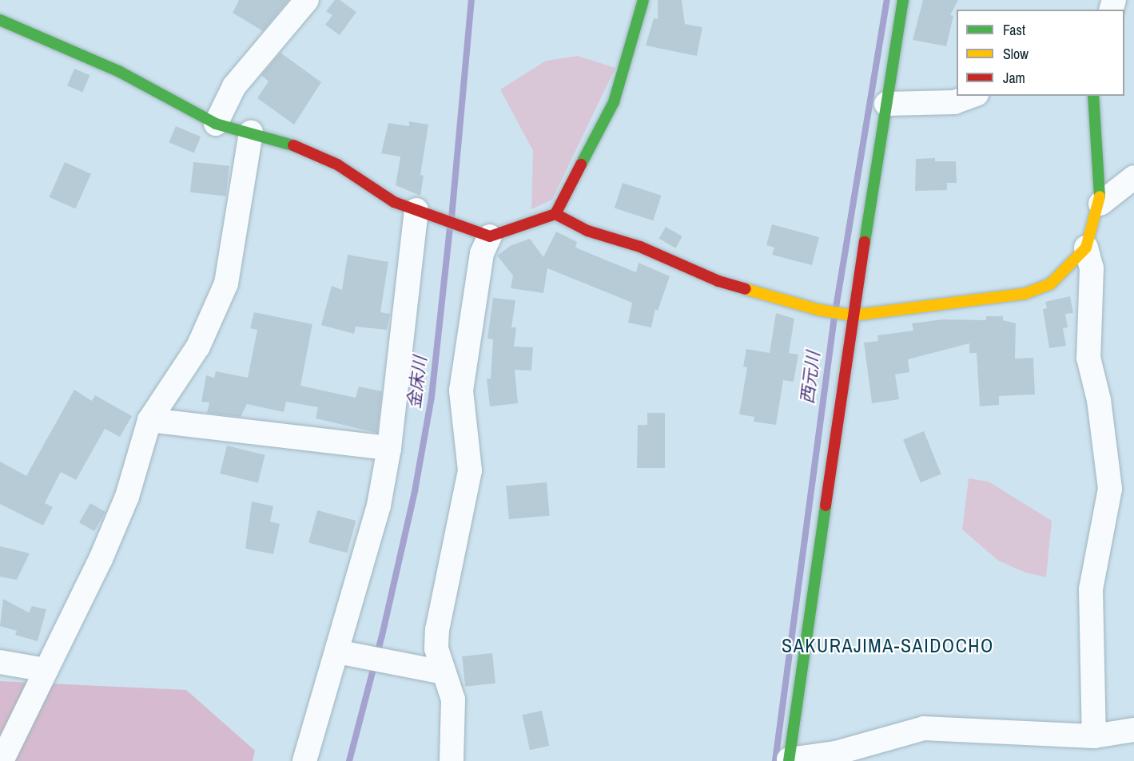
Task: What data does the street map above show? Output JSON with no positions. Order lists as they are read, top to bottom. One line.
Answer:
{"districts":["SAKURAJIMA-SAIDOCHO"],"water":["西元川","金床川"],"legend":["Fast","Slow","Jam"]}
